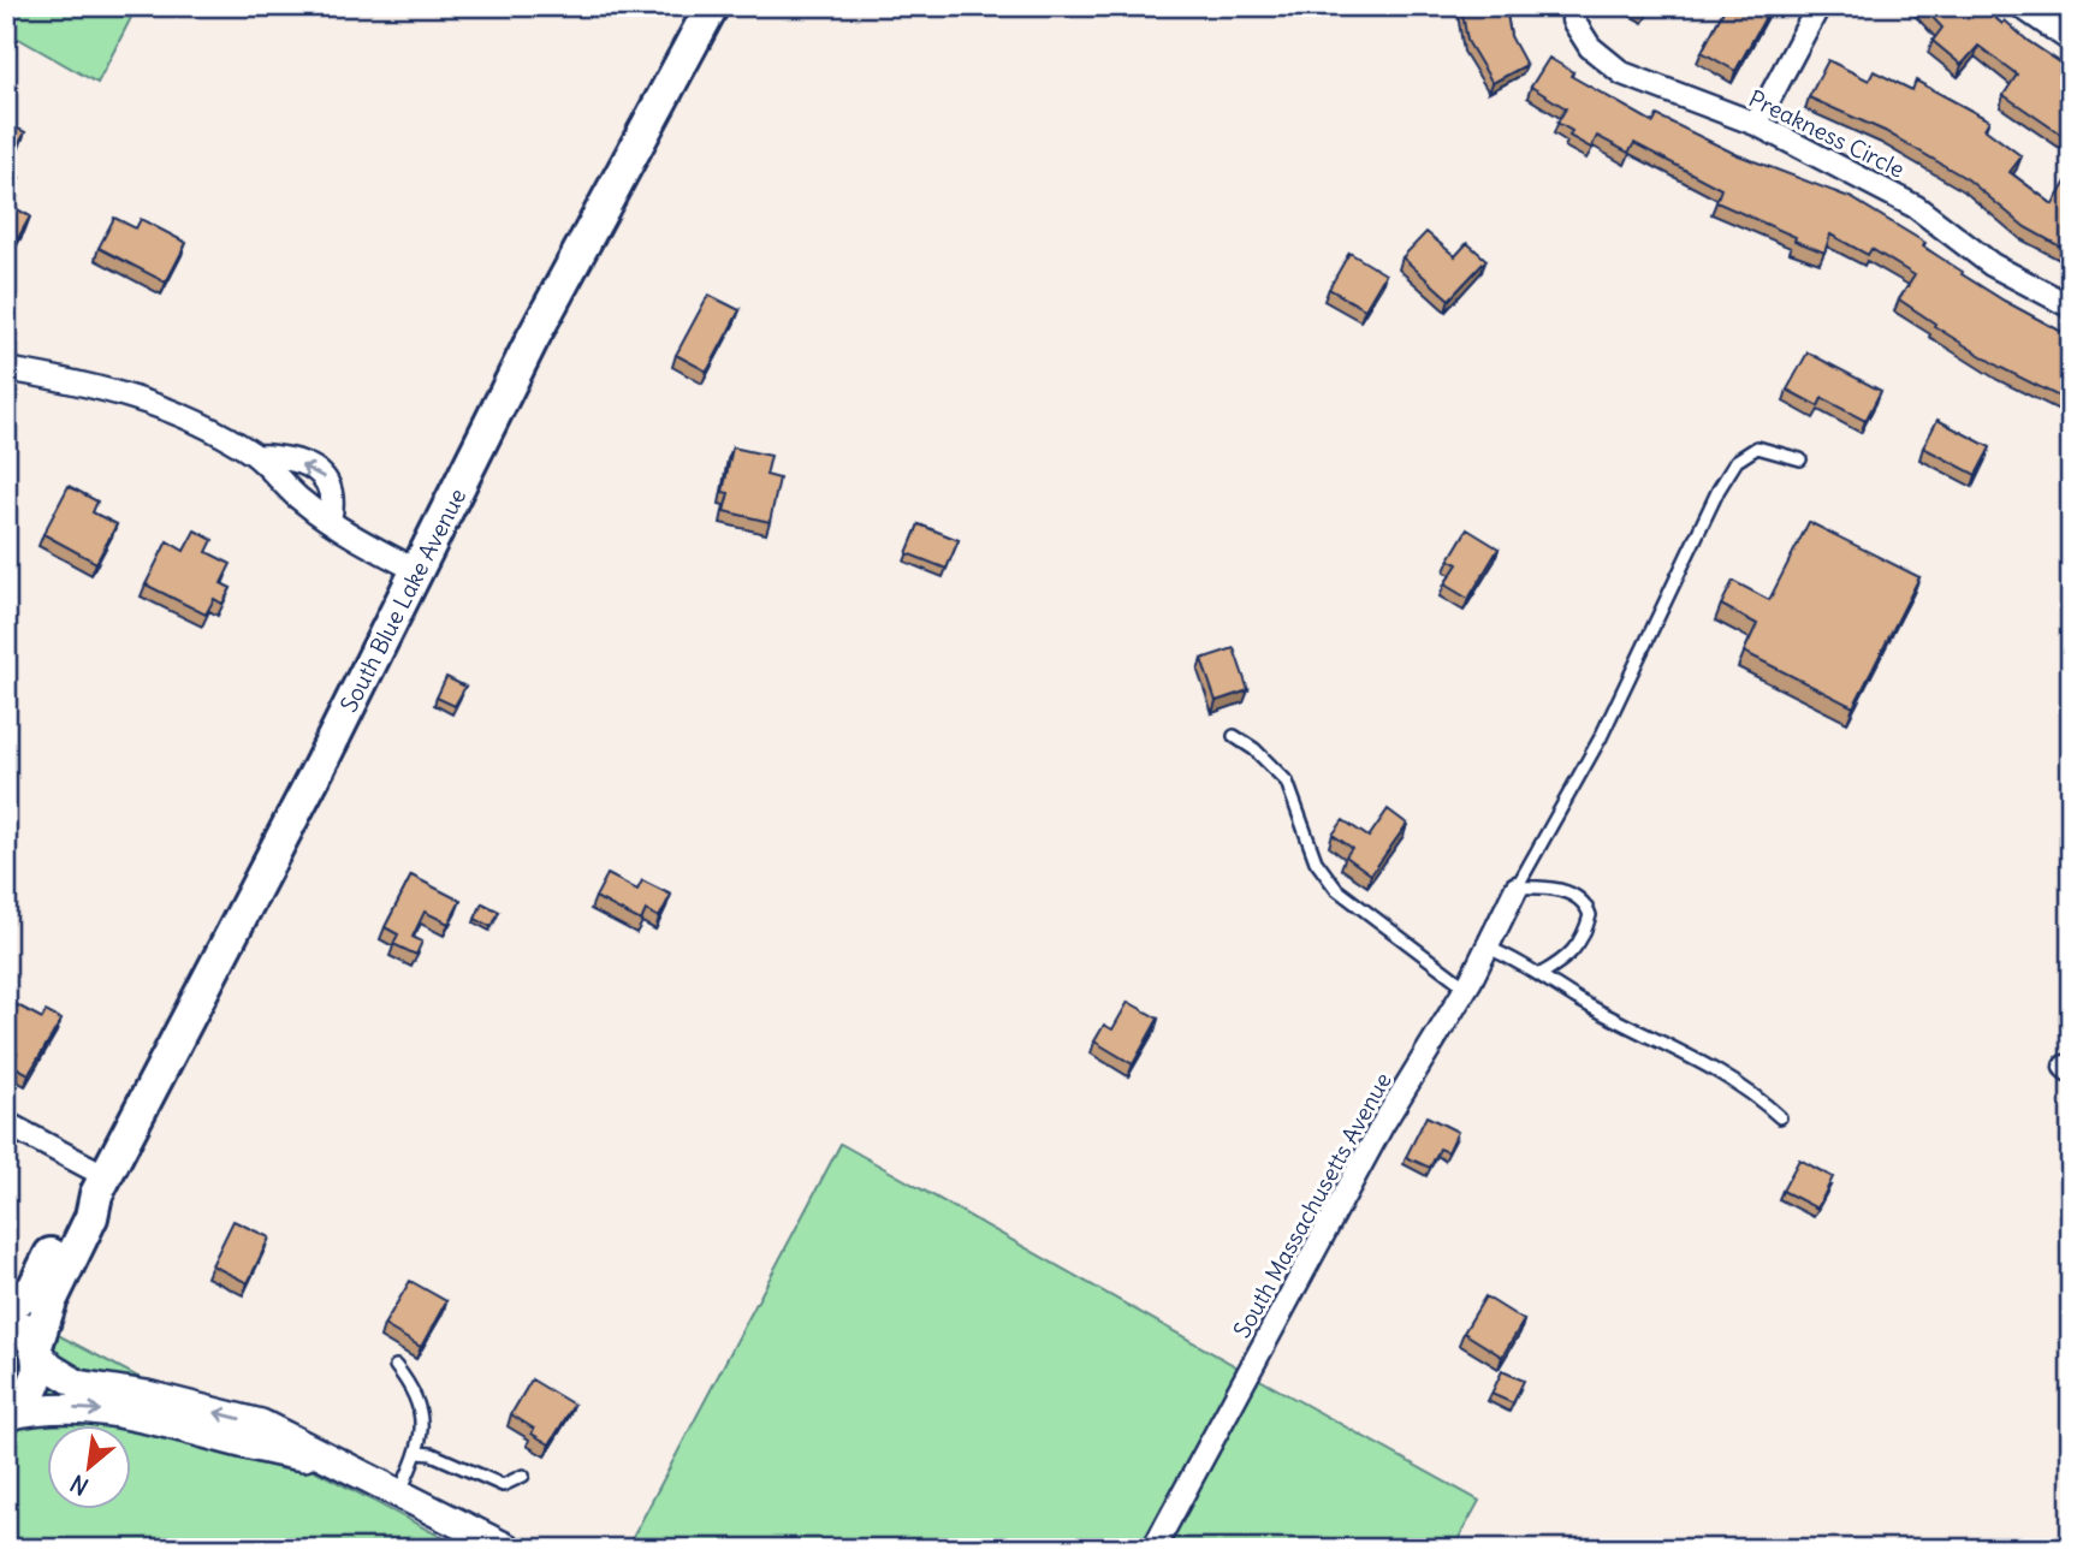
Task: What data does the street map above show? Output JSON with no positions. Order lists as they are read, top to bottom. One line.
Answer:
{"streets":{"main road":["South Blue Lake Avenue"],"street":["Preakness Circle","South Massachusetts Avenue"]},"north":"bottom left"}
